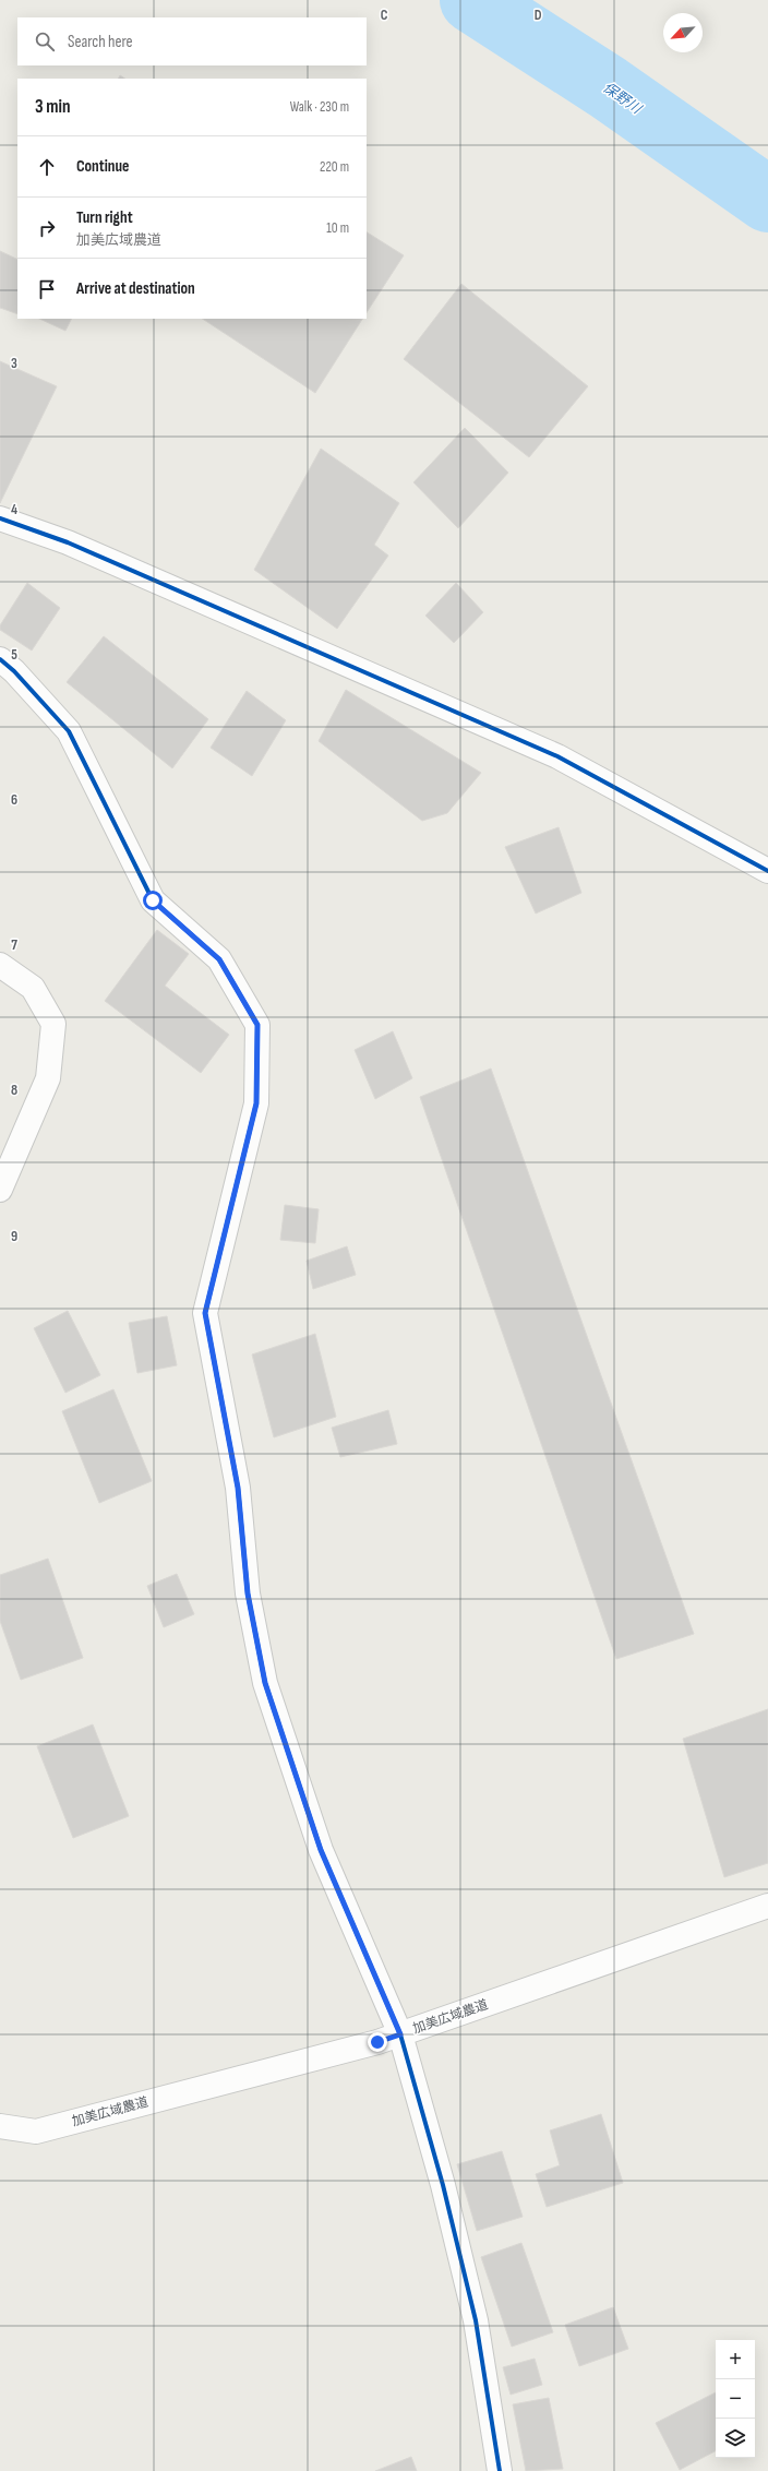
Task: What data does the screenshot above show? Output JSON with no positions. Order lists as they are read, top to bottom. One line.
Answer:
{"streets":{"street":["加美広域農道"]},"water":["保野川"],"north":"bottom left","page":{"search":"Search here","heading":["3 min","Walk · 230 m"],"list":[["Continue","220 m"],["Turn right","加美広域農道","10 m"],"Arrive at destination"],"map_buttons":["+","−"]},"grid":{"columns":["C","D"],"rows":["3","4","5","6","7","8","9"]}}
